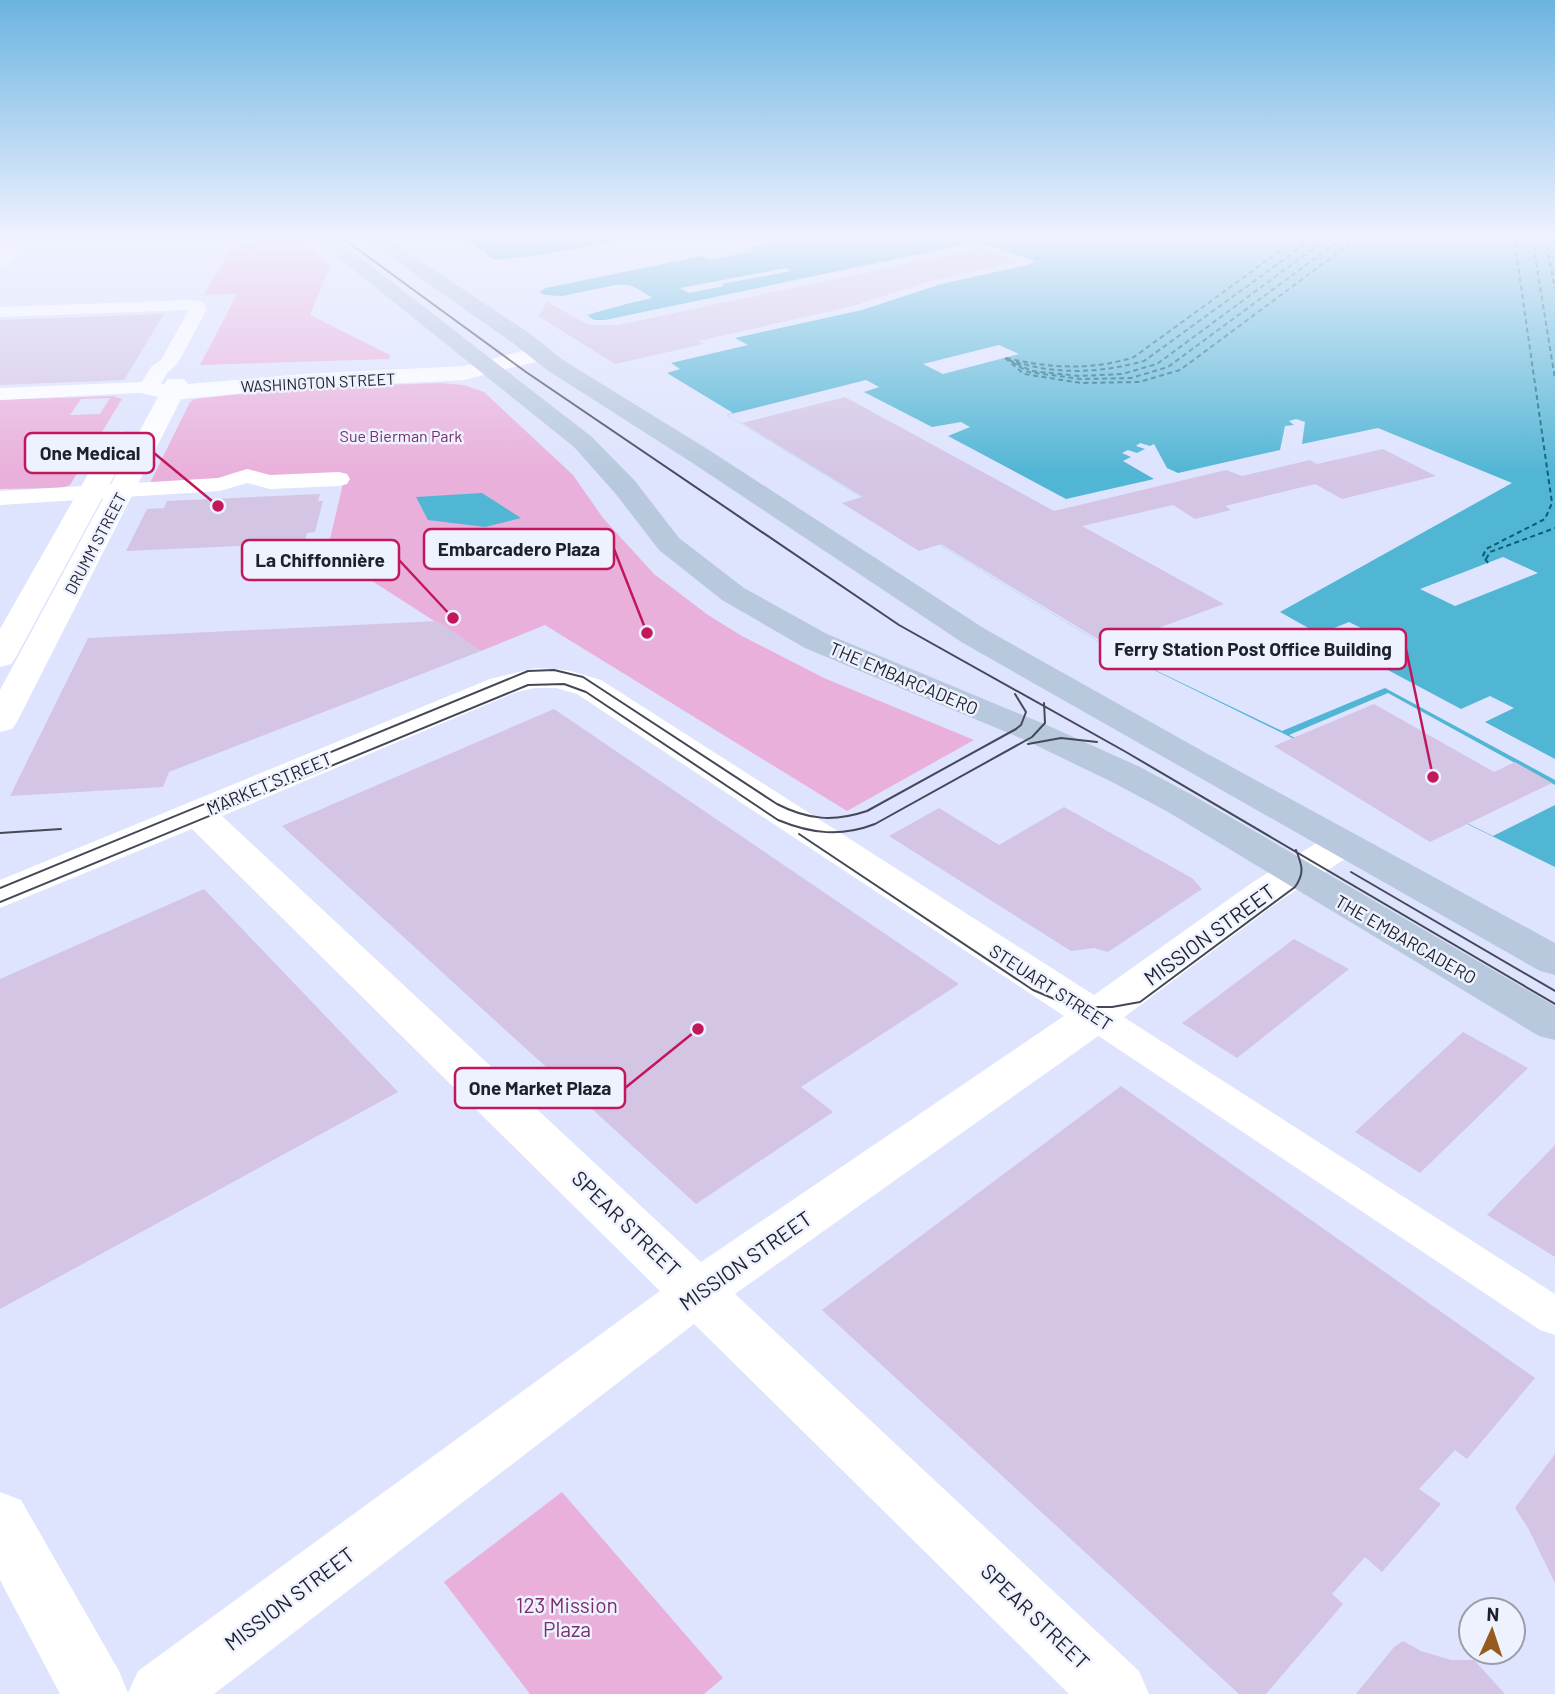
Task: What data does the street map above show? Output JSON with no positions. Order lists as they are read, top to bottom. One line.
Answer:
{"streets":{"main road":["THE EMBARCADERO"],"street":["WASHINGTON STREET","DRUMM STREET","MARKET STREET","MISSION STREET","STEUART STREET","SPEAR STREET"]},"crossings":[["WASHINGTON STREET","DRUMM STREET"],["WASHINGTON STREET","THE EMBARCADERO"],["THE EMBARCADERO","MISSION STREET"],["MARKET STREET","STEUART STREET"],["MARKET STREET","SPEAR STREET"],["MISSION STREET","STEUART STREET"],["MISSION STREET","SPEAR STREET"]],"parks":["Sue Bierman Park","123 Mission Plaza"],"places":["One Medical","La Chiffonnière","Embarcadero Plaza","Ferry Station Post Office Building","One Market Plaza"],"north":"top"}
